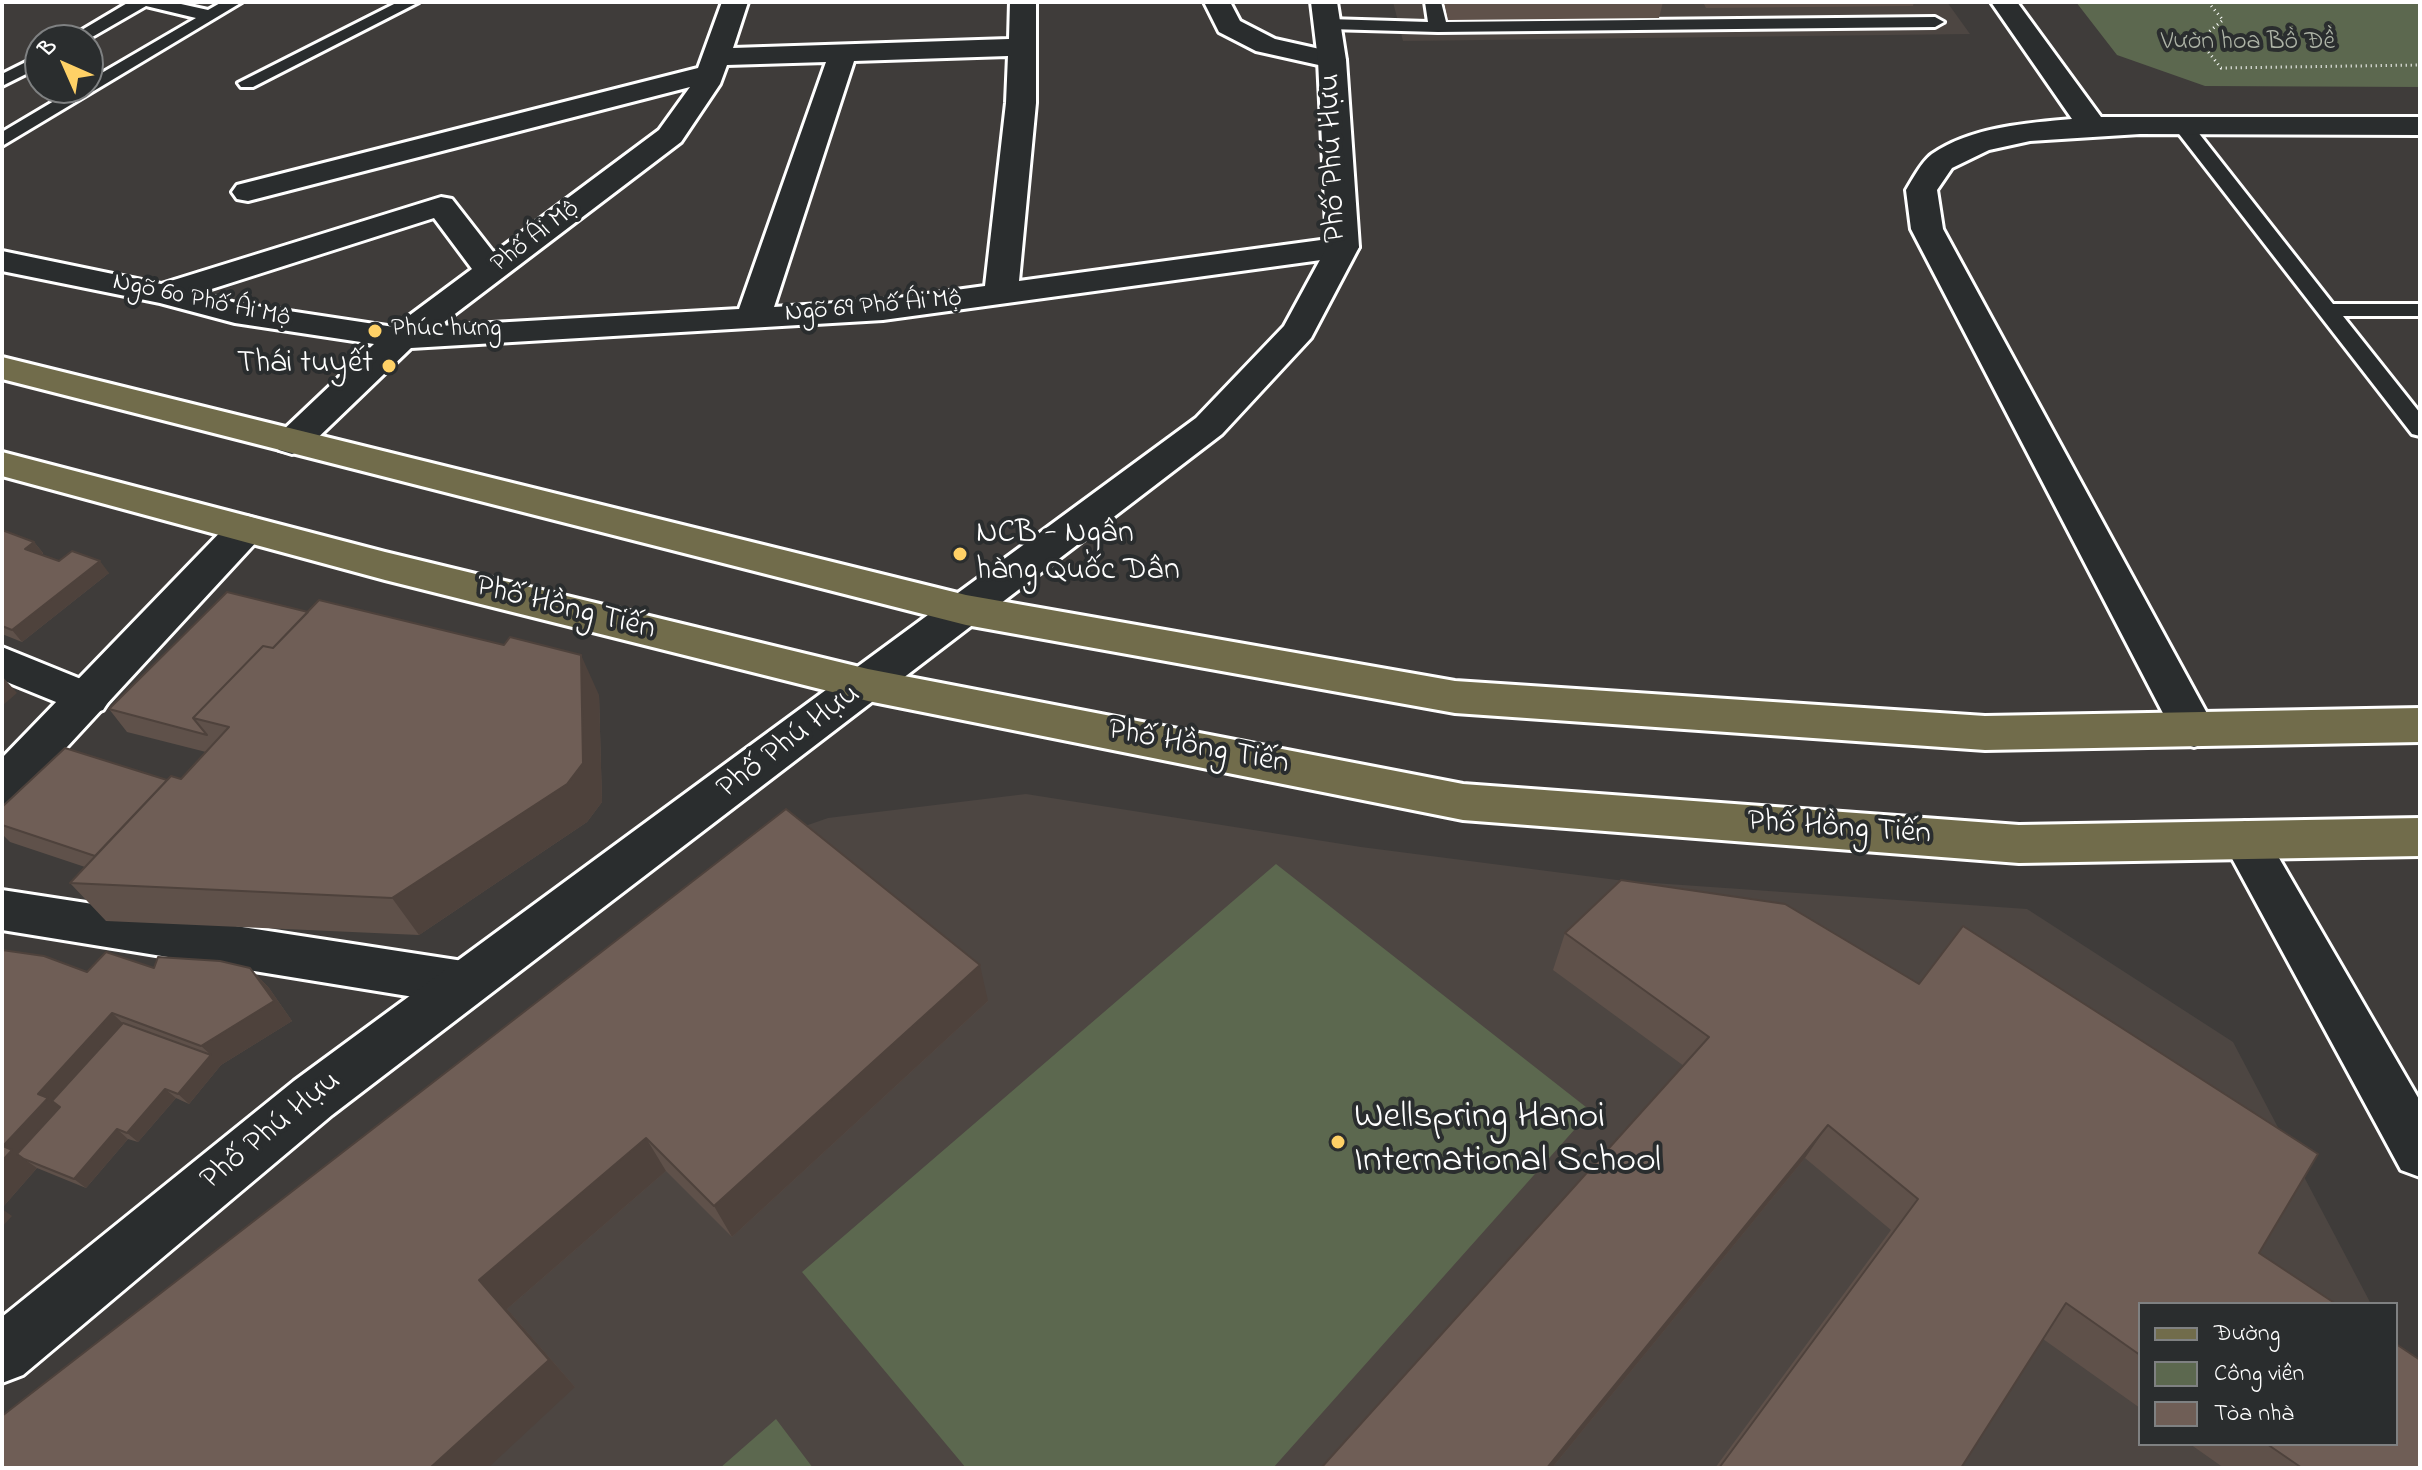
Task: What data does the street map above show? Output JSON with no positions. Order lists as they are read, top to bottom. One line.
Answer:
{"streets":{"main road":["Phố Hồng Tiến"],"street":["Phố Phú Hựu","Phố Ái Mộ","Ngõ 60 Phố Ái Mộ","Ngõ 69 Phố Ái Mộ"]},"crossings":[["Phố Phú Hựu","Ngõ 69 Phố Ái Mộ"],["Phố Phú Hựu","Phố Hồng Tiến"],["Phố Ái Mộ","Ngõ 60 Phố Ái Mộ"],["Phố Ái Mộ","Ngõ 69 Phố Ái Mộ"],["Ngõ 60 Phố Ái Mộ","Ngõ 69 Phố Ái Mộ"]],"parks":["Vườn hoa Bồ Đề"],"places":["Phúc hưng","Thái tuyết","NCB - Ngân hàng Quốc Dân","Wellspring Hanoi International School"],"legend":["Đường","Công viên","Tòa nhà"],"north":"top left"}
